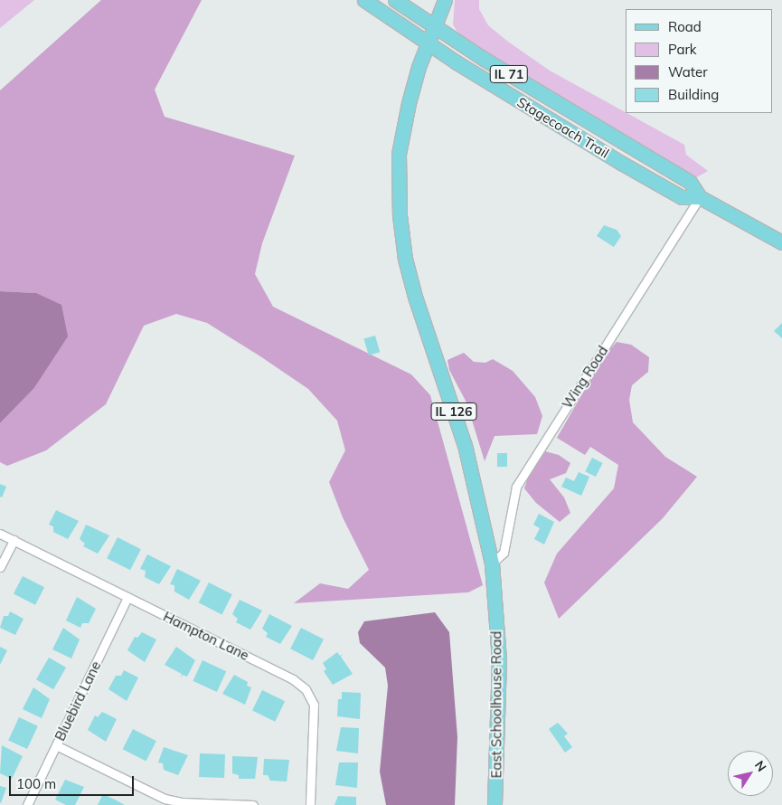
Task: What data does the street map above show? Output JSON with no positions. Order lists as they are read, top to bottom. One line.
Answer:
{"streets":{"main road":["IL 71","Stagecoach Trail","IL 126","East Schoolhouse Road"],"street":["Wing Road","Hampton Lane","Bluebird Lane"]},"crossings":[["Stagecoach Trail","Wing Road"],["Stagecoach Trail","East Schoolhouse Road"],["Wing Road","East Schoolhouse Road"],["Hampton Lane","Bluebird Lane"]],"legend":["Road","Park","Water","Building"],"scale_bar":"100 m","north":"top right"}
